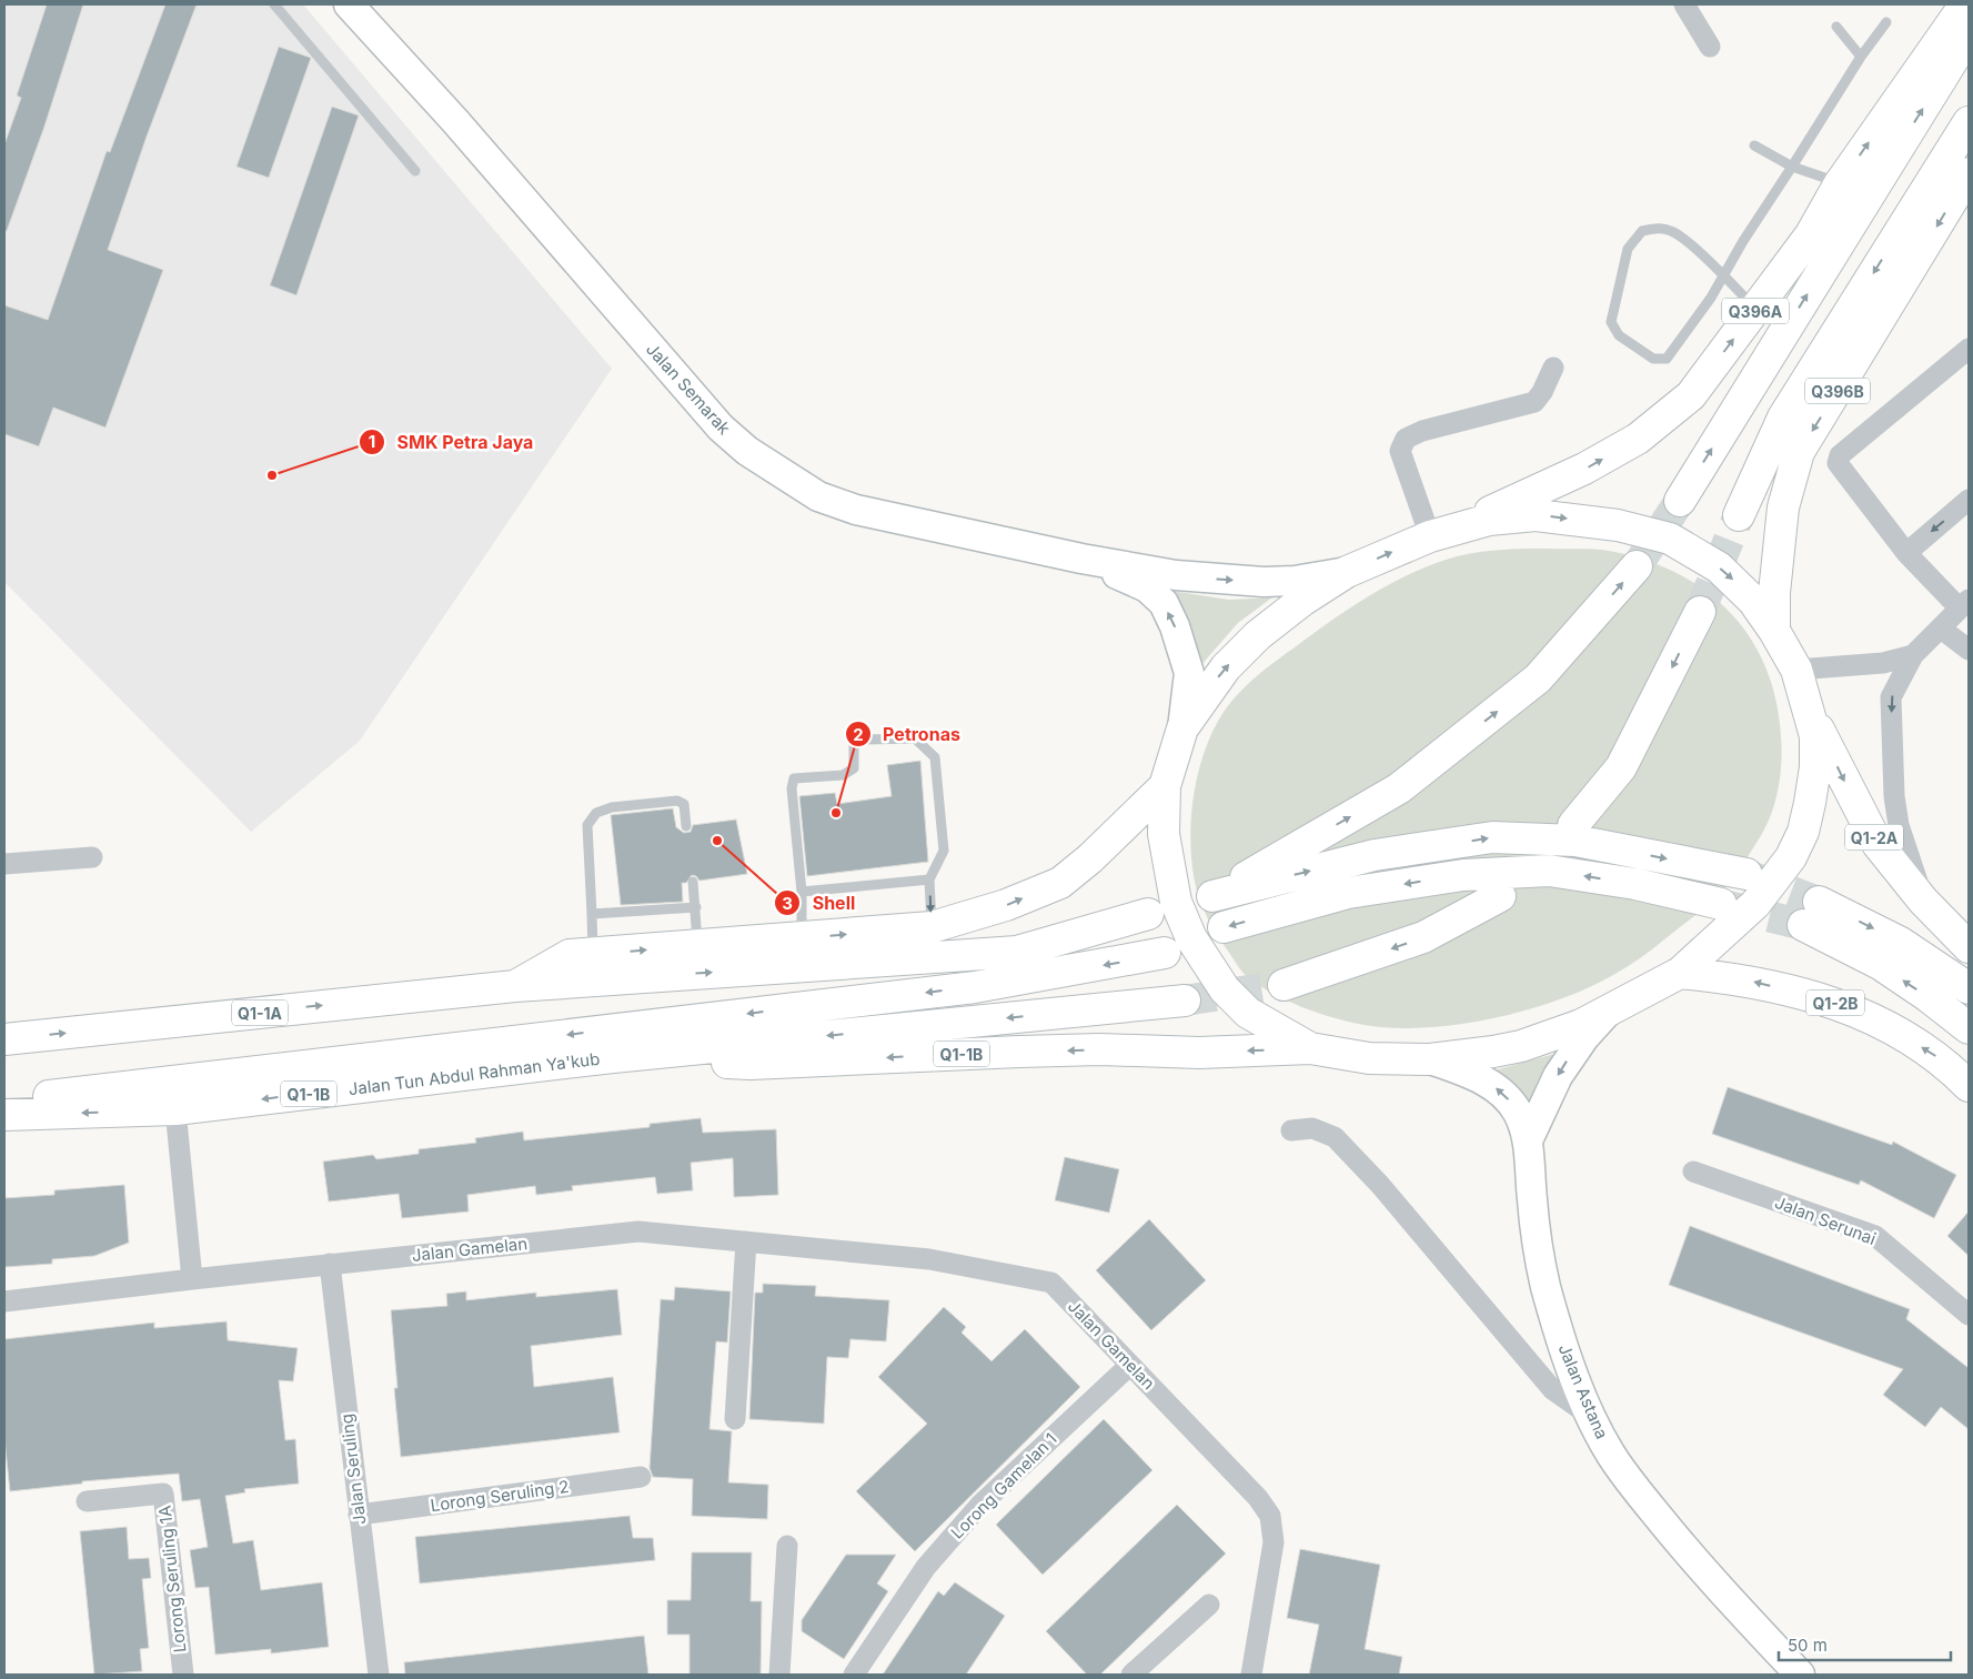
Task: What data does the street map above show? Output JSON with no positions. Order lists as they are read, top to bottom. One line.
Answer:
{"streets":{"main road":["Q396A","Jalan Semarak","Q396B","Q1-2A","Q1-2B","Q1-1A","Q1-1B","Jalan Tun Abdul Rahman Ya'kub","Jalan Astana"],"street":["Jalan Serunai","Jalan Gamelan","Jalan Seruling","Lorong Gamelan 1","Lorong Seruling 2","Lorong Seruling 1A"]},"crossings":[["Q1-1B","Jalan Tun Abdul Rahman Ya'kub"],["Jalan Gamelan","Jalan Seruling"],["Jalan Gamelan","Lorong Gamelan 1"],["Jalan Seruling","Lorong Seruling 2"]],"places":["SMK Petra Jaya","Petronas","Shell"],"scale_bar":"50 m"}
